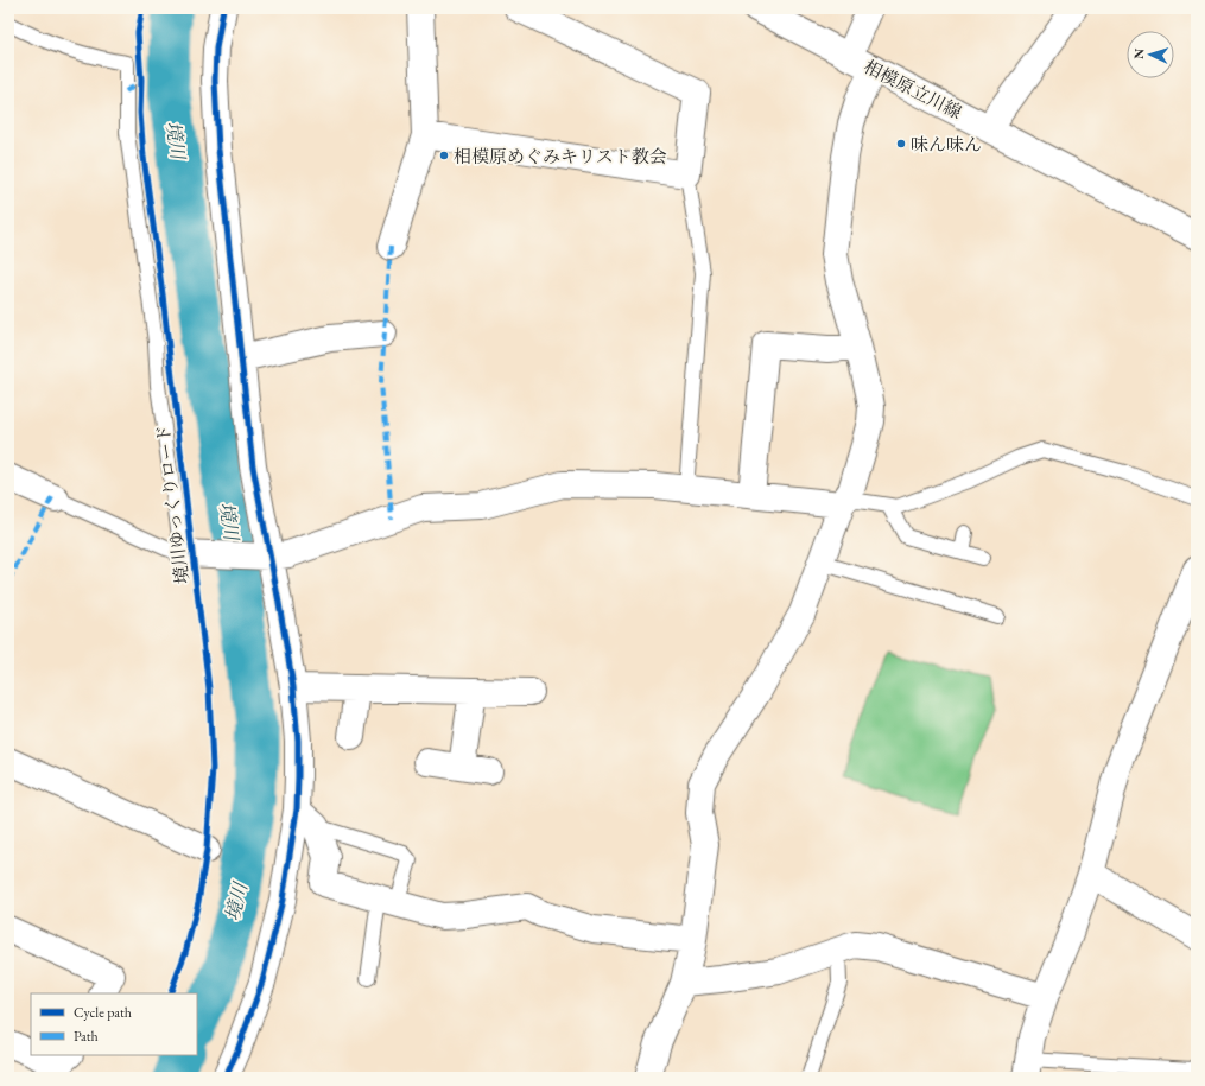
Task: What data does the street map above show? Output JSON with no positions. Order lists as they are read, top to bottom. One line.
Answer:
{"streets":{"street":["相模原立川線"],"cycle path":["境川ゆっくりロード"]},"water":["境川"],"places":["味ん味ん","相模原めぐみキリスト教会"],"legend":["Cycle path","Path"],"north":"left"}
